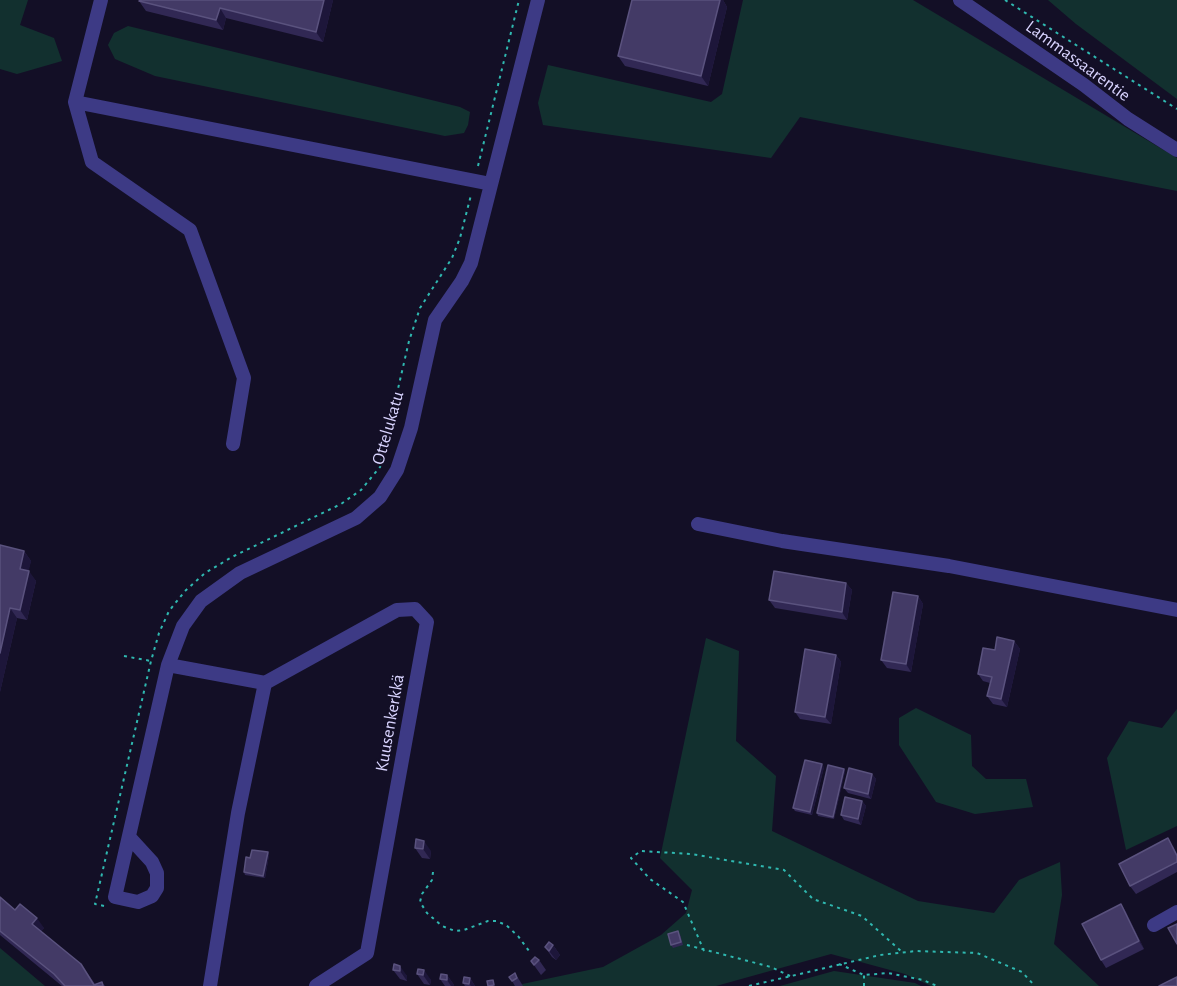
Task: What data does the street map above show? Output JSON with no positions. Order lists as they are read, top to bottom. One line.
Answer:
{"streets":{"street":["Lammassaarentie","Ottelukatu","Kuusenkerkkä"]}}
